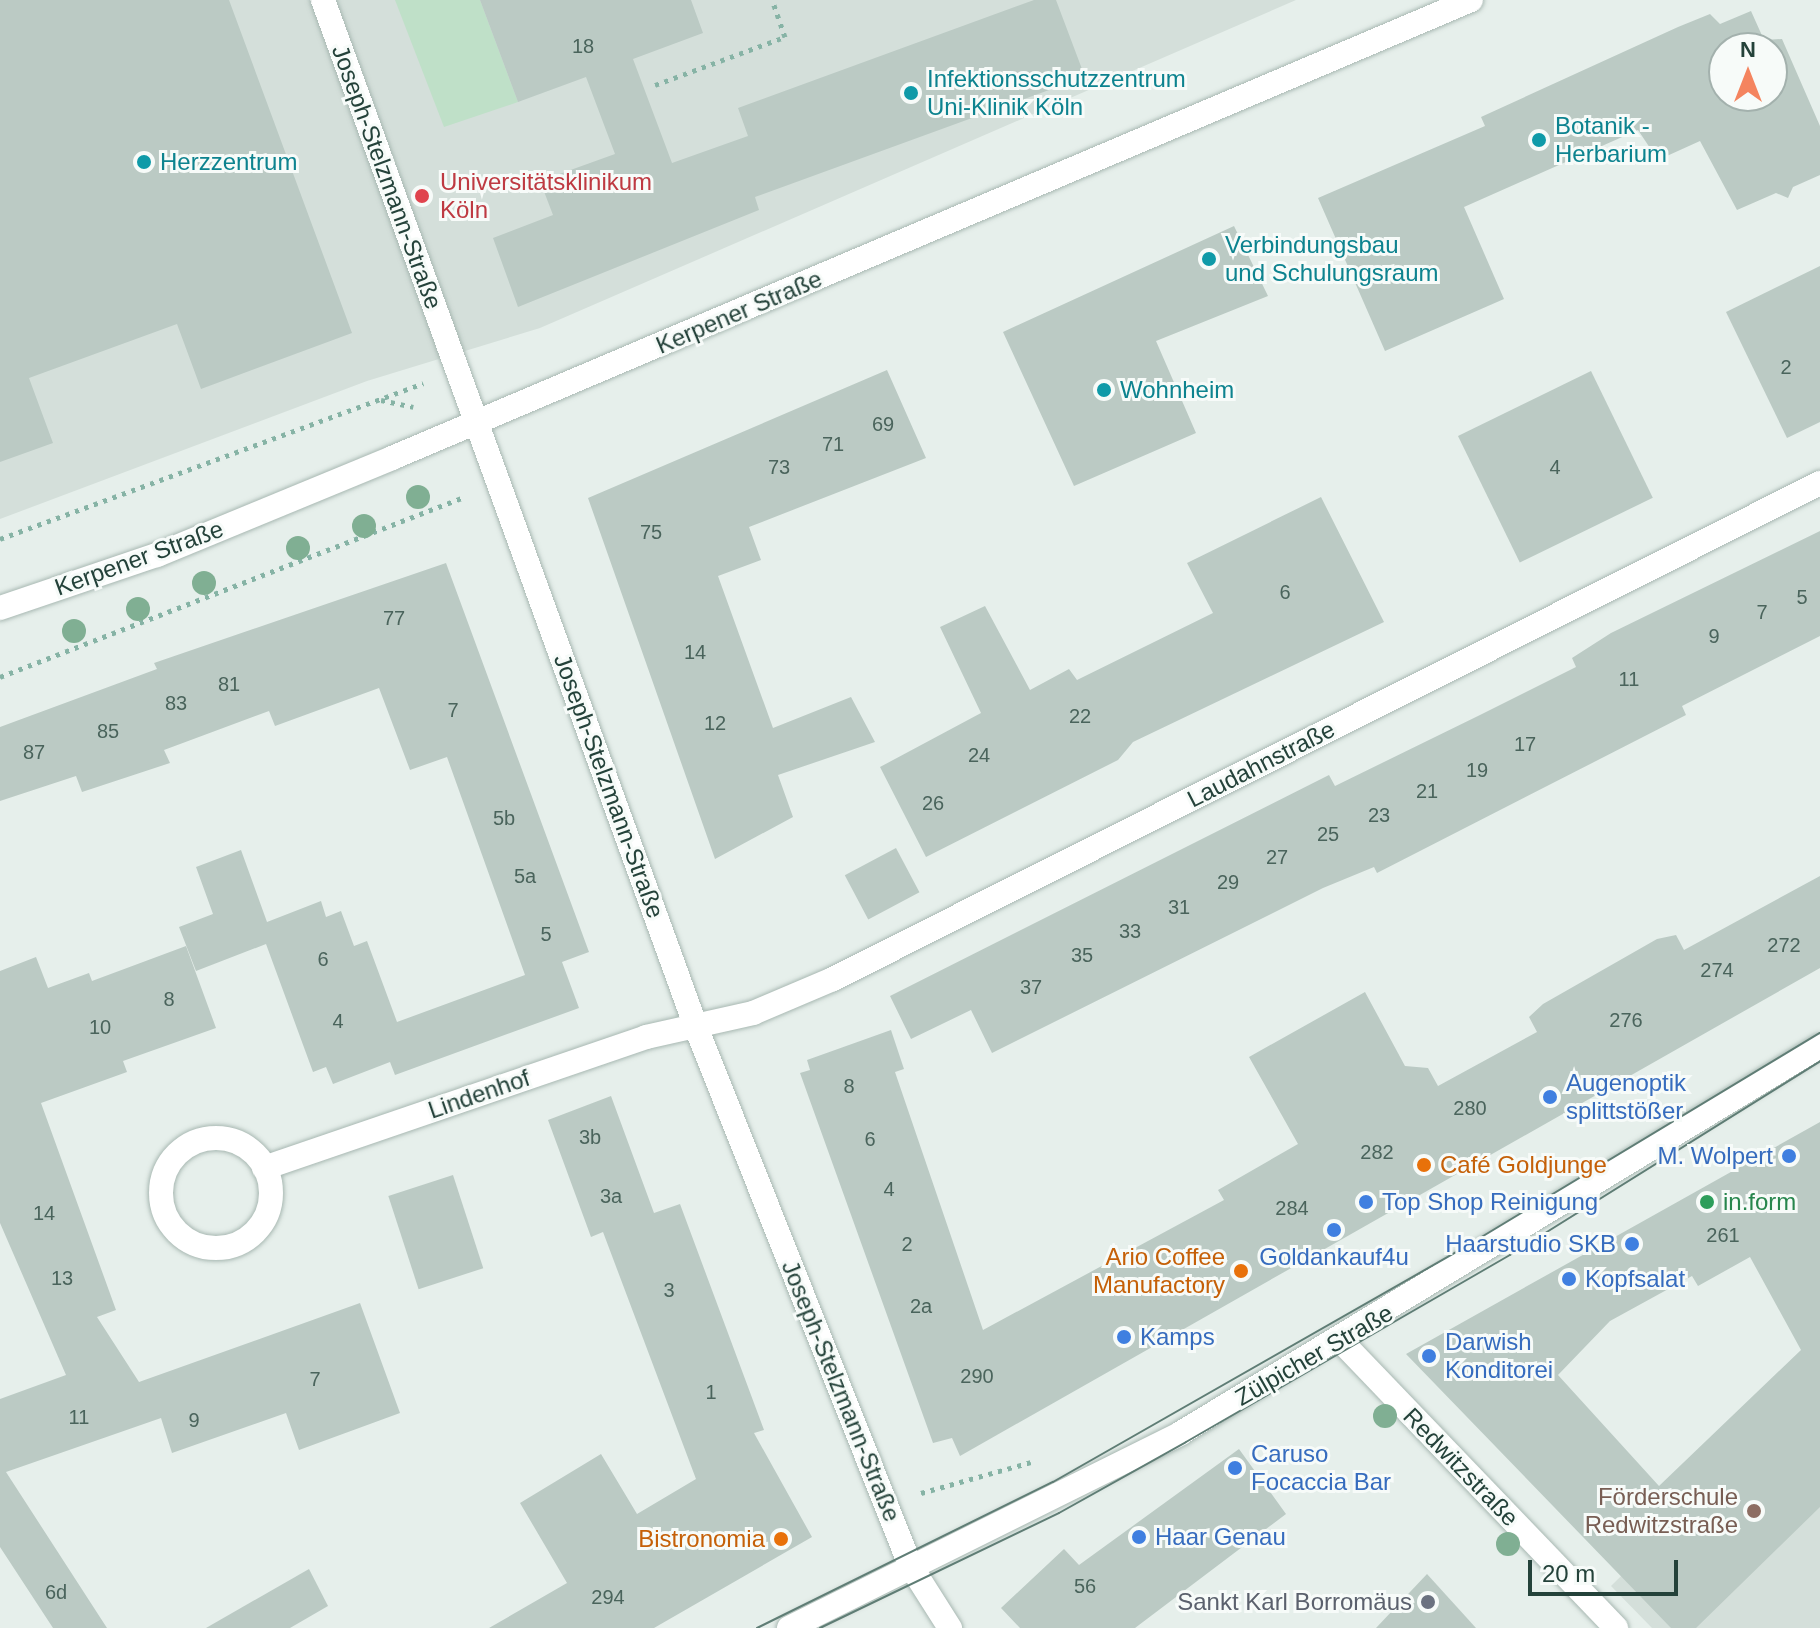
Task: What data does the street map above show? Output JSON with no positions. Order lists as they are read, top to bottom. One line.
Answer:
{"streets":{"street":["Joseph-Stelzmann-Straße","Kerpener Straße","Laudahnstraße","Lindenhof","Zülpicher Straße","Redwitzstraße"]},"crossings":[["Joseph-Stelzmann-Straße","Kerpener Straße"],["Joseph-Stelzmann-Straße","Laudahnstraße"],["Joseph-Stelzmann-Straße","Lindenhof"],["Joseph-Stelzmann-Straße","Zülpicher Straße"],["Laudahnstraße","Lindenhof"],["Zülpicher Straße","Redwitzstraße"]],"places":["Infektionsschutzzentrum Uni-Klinik Köln","Botanik - Herbarium","Herzzentrum","Universitätsklinikum Köln","Verbindungsbau und Schulungsraum","Wohnheim","Augenoptik splittstößer","M. Wolpert","Café Goldjunge","Top Shop Reinigung","in.form","Goldankauf4u","Haarstudio SKB","Ario Coffee Manufactory","Kopfsalat","Kamps","Darwish Konditorei","Caruso Focaccia Bar","Förderschule Redwitzstraße","Haar Genau","Bistronomia","Sankt Karl Borromäus"],"house_numbers":["18","2","69","71","73","4","75","6","5","7","77","9","14","11","81","83","7","22","12","85","17","87","24","19","21","26","23","5b","25","27","5a","29","31","33","5","272","35","6","274","37","8","276","4","10","8","280","3b","6","282","4","3a","284","14","261","2","13","3","2a","290","7","1","11","9","56","6d","294"],"scale_bar":"20 m","north":"top"}
